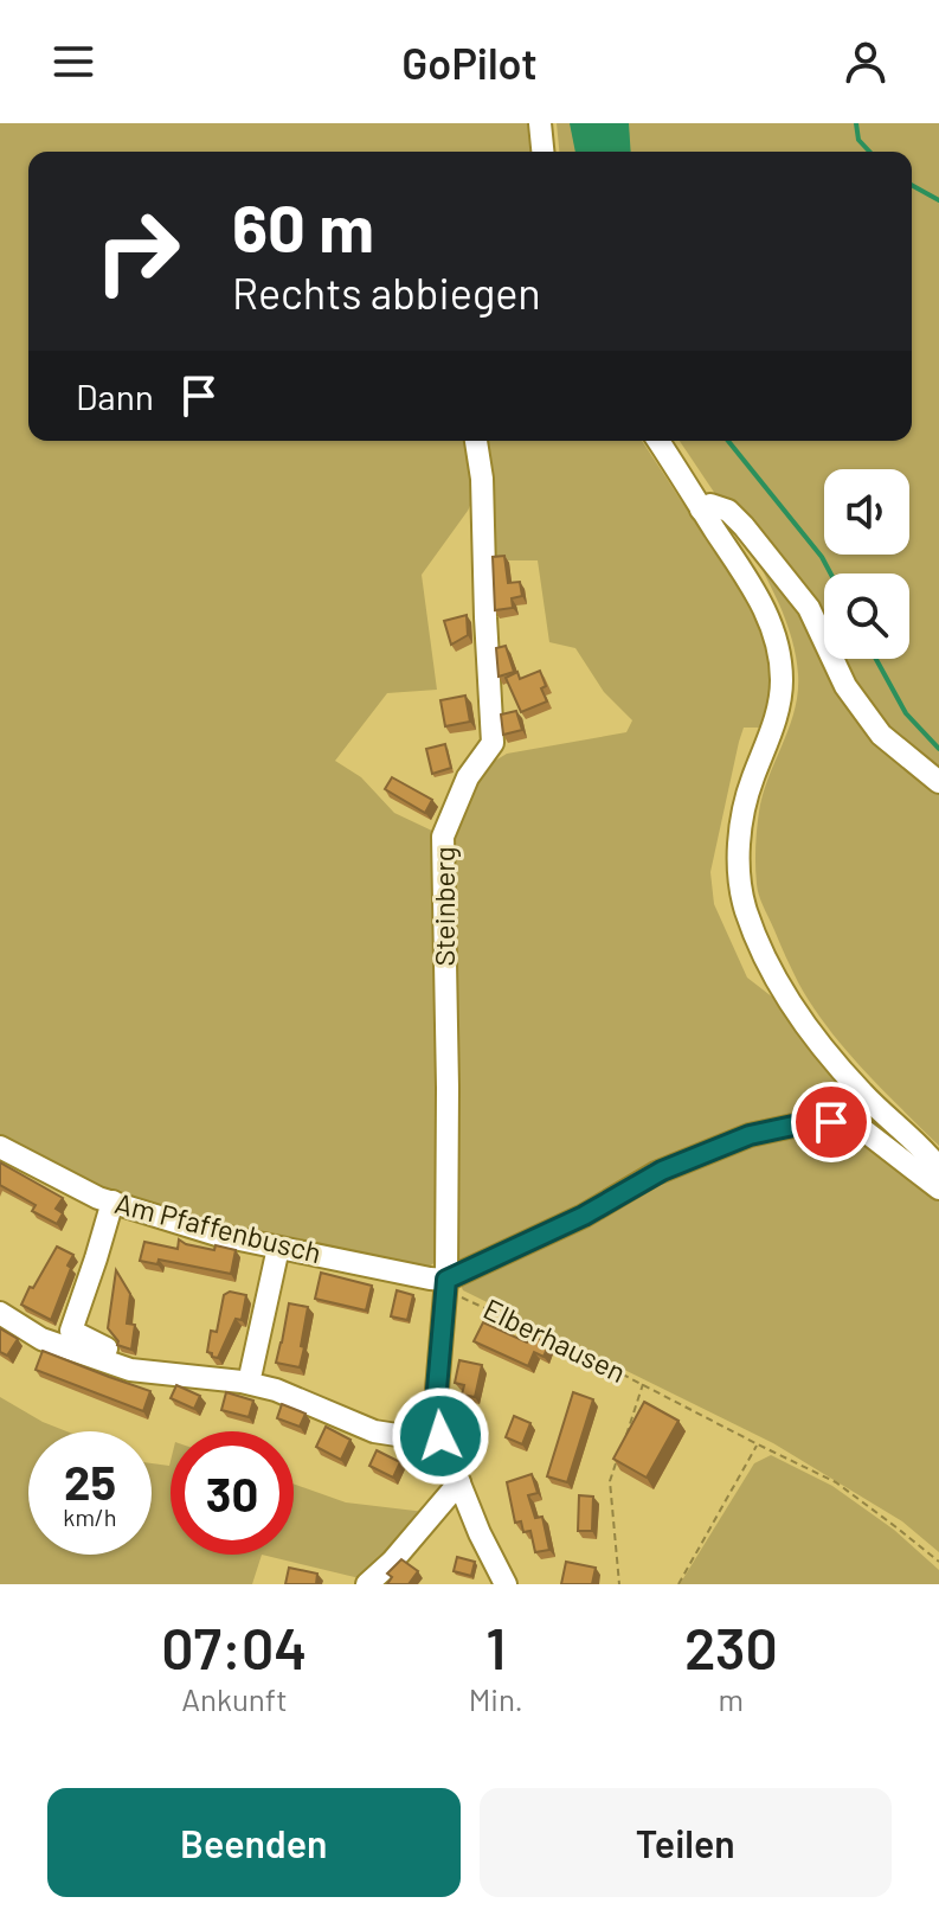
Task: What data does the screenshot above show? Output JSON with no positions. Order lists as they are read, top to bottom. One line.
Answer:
{"streets":{"street":["Steinberg","Am Pfaffenbusch","Elberhausen"]},"crossings":[["Steinberg","Am Pfaffenbusch"],["Steinberg","Elberhausen"],["Am Pfaffenbusch","Elberhausen"]],"page":{"header":"GoPilot","turn":["60 m","Rechts abbiegen"],"then":"Dann","speed":"25 km/h","limit":"30","eta":["07:04","Ankunft","1","Min.","230","m"],"buttons":["Beenden","Teilen"]}}
